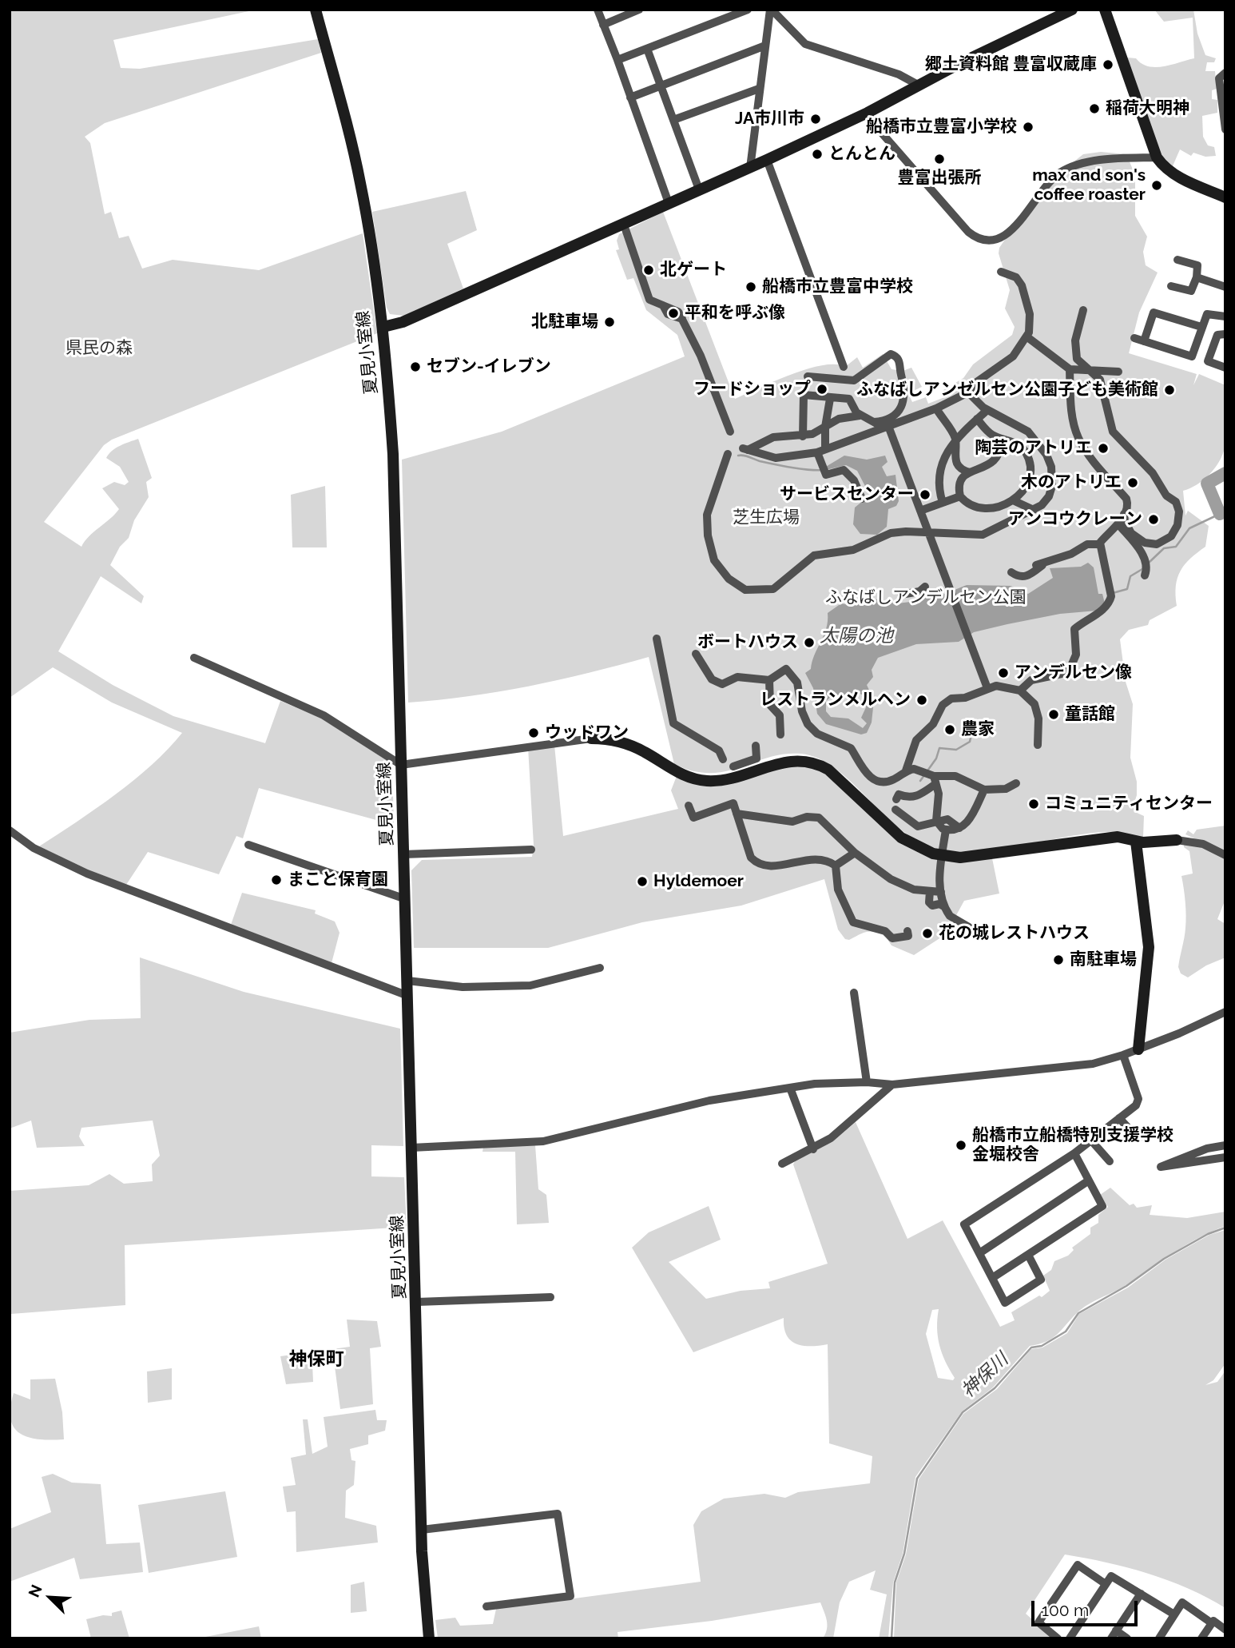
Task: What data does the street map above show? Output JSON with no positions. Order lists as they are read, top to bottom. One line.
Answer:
{"streets":{"street":["夏見小室線"]},"districts":["神保町"],"water":["太陽の池","神保川"],"parks":["県民の森","芝生広場","ふなばしアンデルセン公園"],"places":["郷土資料館 豊富収蔵庫","稲荷大明神","JA市川市","船橋市立豊富小学校","とんとん","豊富出張所","max and son's coffee roaster","北ゲート","船橋市立豊富中学校","平和を呼ぶ像","北駐車場","セブン-イレブン","フードショップ","ふなばしアンゼルセン公園子ども美術館","陶芸のアトリエ","木のアトリエ","サービスセンター","アンコウクレーン","ボートハウス","アンデルセン像","レストランメルヘン","童話館","農家","ウッドワン","コミュニティセンター","まこと保育園","Hyldemoer","花の城レストハウス","南駐車場","船橋市立船橋特別支援学校 金堀校舎"],"scale_bar":"100 m","north":"top left"}
